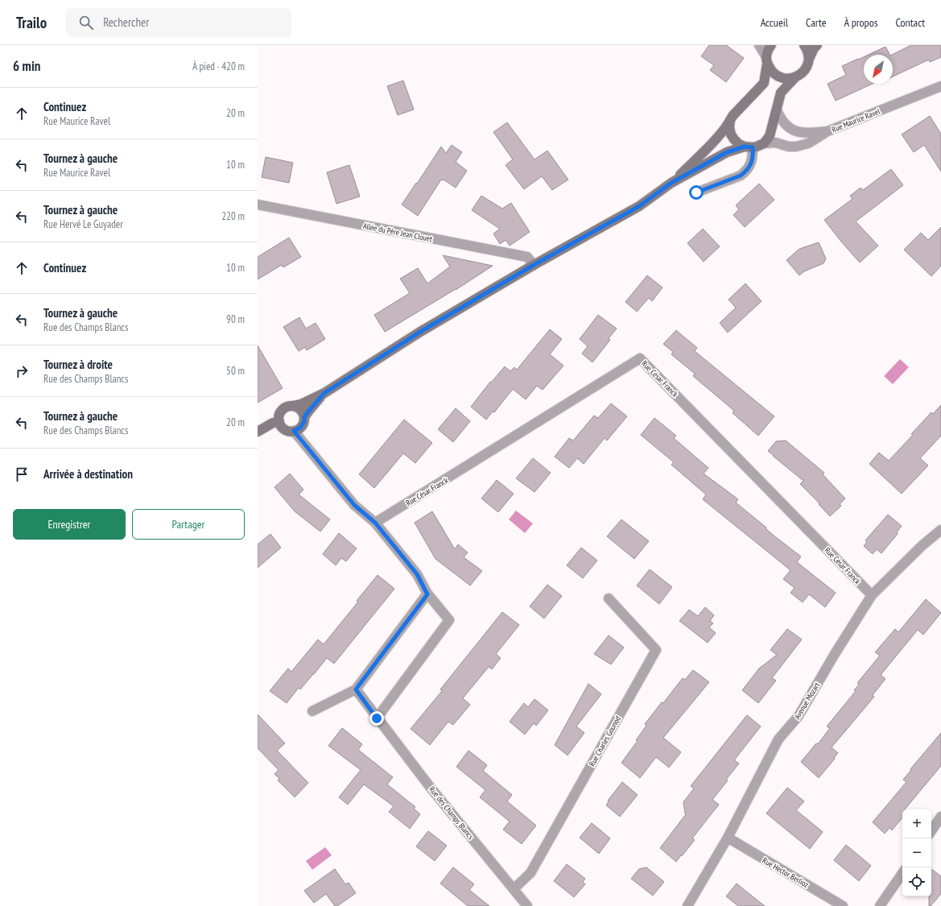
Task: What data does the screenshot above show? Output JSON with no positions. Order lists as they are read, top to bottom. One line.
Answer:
{"streets":{"street":["Rue Maurice Ravel","Allée du Père Jean Clouet","Rue César Franck","Avenue Mozart","Rue Charles Gounod","Rue des Champs Blancs","Rue Hector Berlioz"]},"crossings":[["Rue César Franck","Avenue Mozart"],["Avenue Mozart","Rue Hector Berlioz"],["Rue Charles Gounod","Rue des Champs Blancs"]],"north":"bottom left","page":{"header":"Trailo","search":"Rechercher","nav":["Accueil","Carte","À propos","Contact"],"heading":["6 min","À pied · 420 m"],"list":[["Continuez","Rue Maurice Ravel","20 m"],["Tournez à gauche","Rue Maurice Ravel","10 m"],["Tournez à gauche","Rue Hervé Le Guyader","220 m"],["Continuez","10 m"],["Tournez à gauche","Rue des Champs Blancs","90 m"],["Tournez à droite","Rue des Champs Blancs","50 m"],["Tournez à gauche","Rue des Champs Blancs","20 m"],"Arrivée à destination"],"buttons":["Enregistrer","Partager"],"map_buttons":["+","−"]}}
